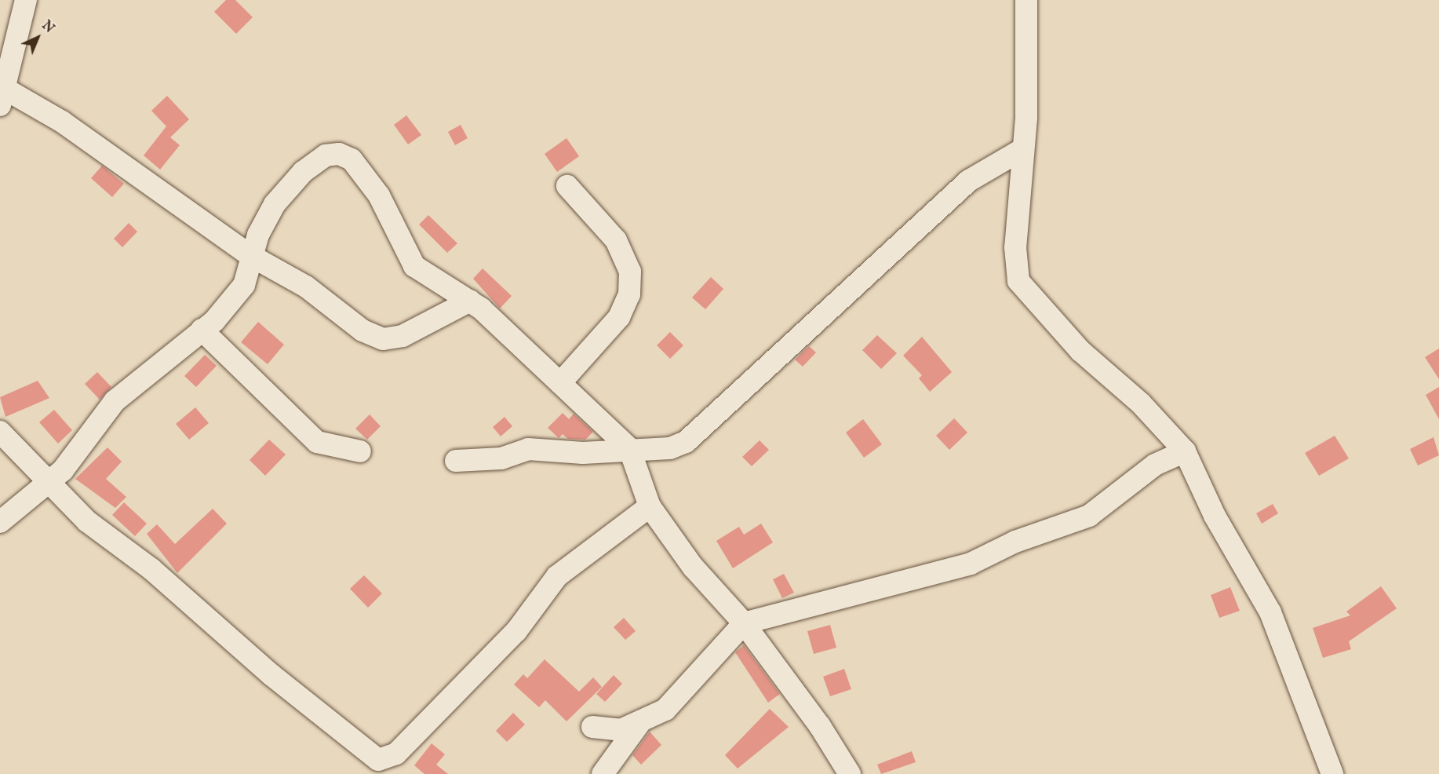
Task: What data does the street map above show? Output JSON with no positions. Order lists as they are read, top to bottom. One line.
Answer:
{"north":"top right"}
